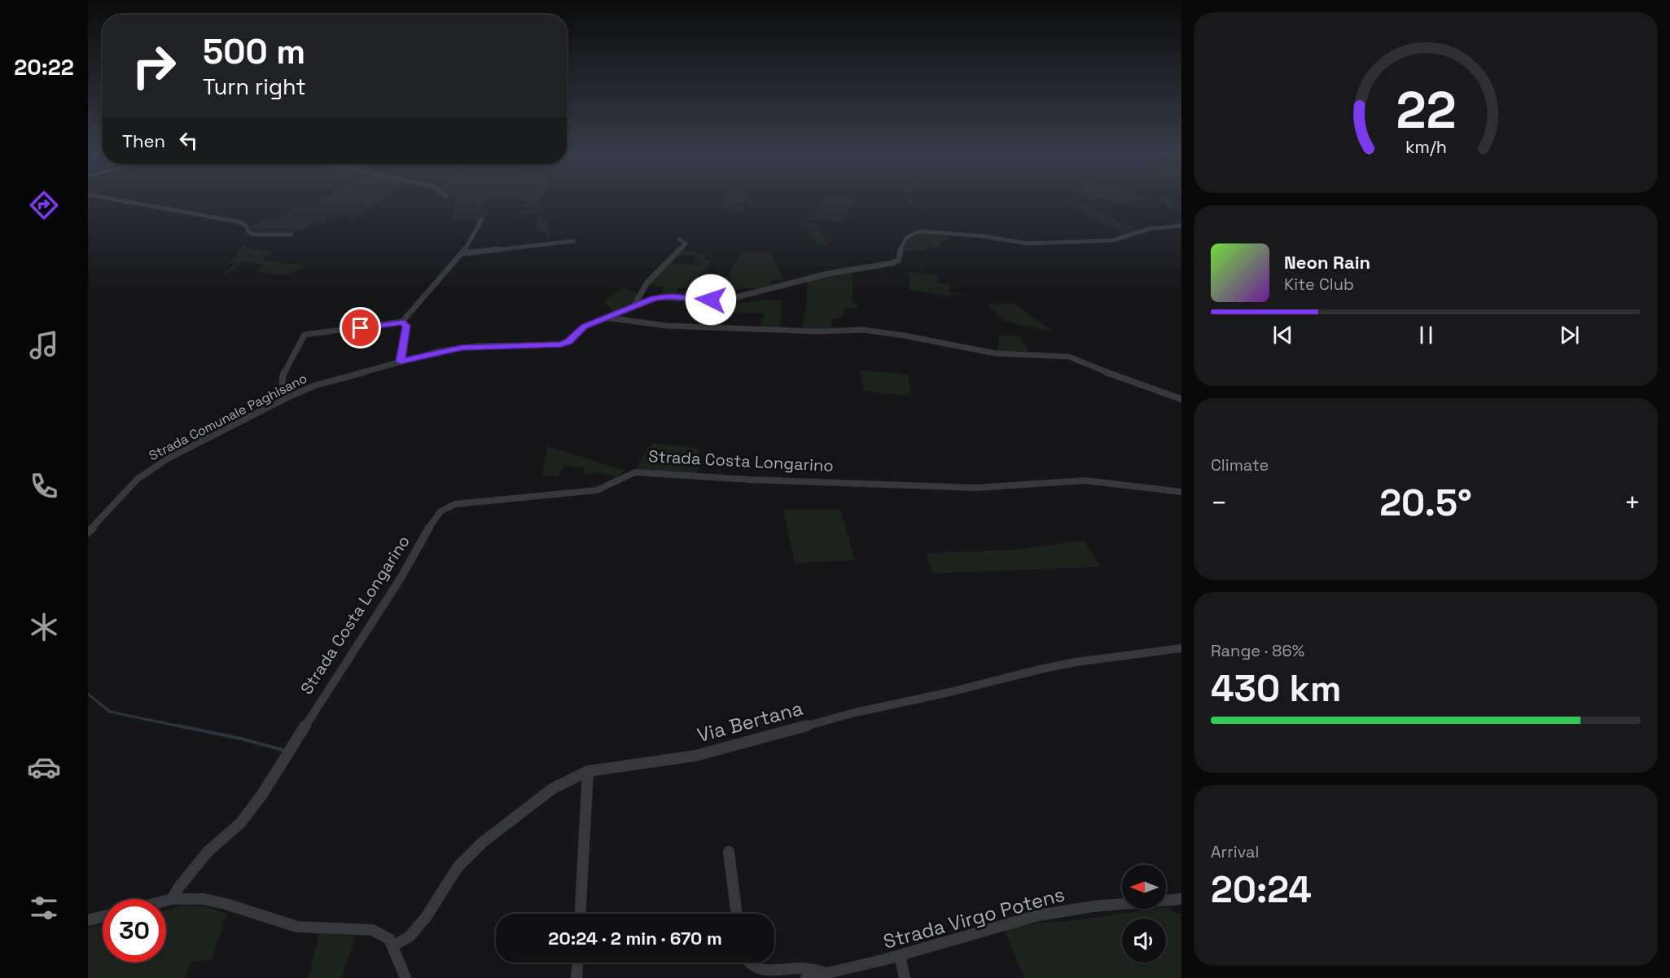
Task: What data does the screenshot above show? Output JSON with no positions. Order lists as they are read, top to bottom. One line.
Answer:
{"streets":{"street":["Strada Comunale Paghisano","Strada Costa Longarino","Via Bertana","Strada Virgo Potens"]},"north":"left","page":{"tabs":"20:22","turn":["500 m","Turn right"],"then":"Then","song":["Neon Rain","Kite Club"],"tile":["Climate",["Range · 86%","430 km"],["Arrival","20:24"]],"heat":["−","20.5°","+"],"limit":"30","trip":"20:24 · 2 min · 670 m","gauge":["22","km/h"]}}
